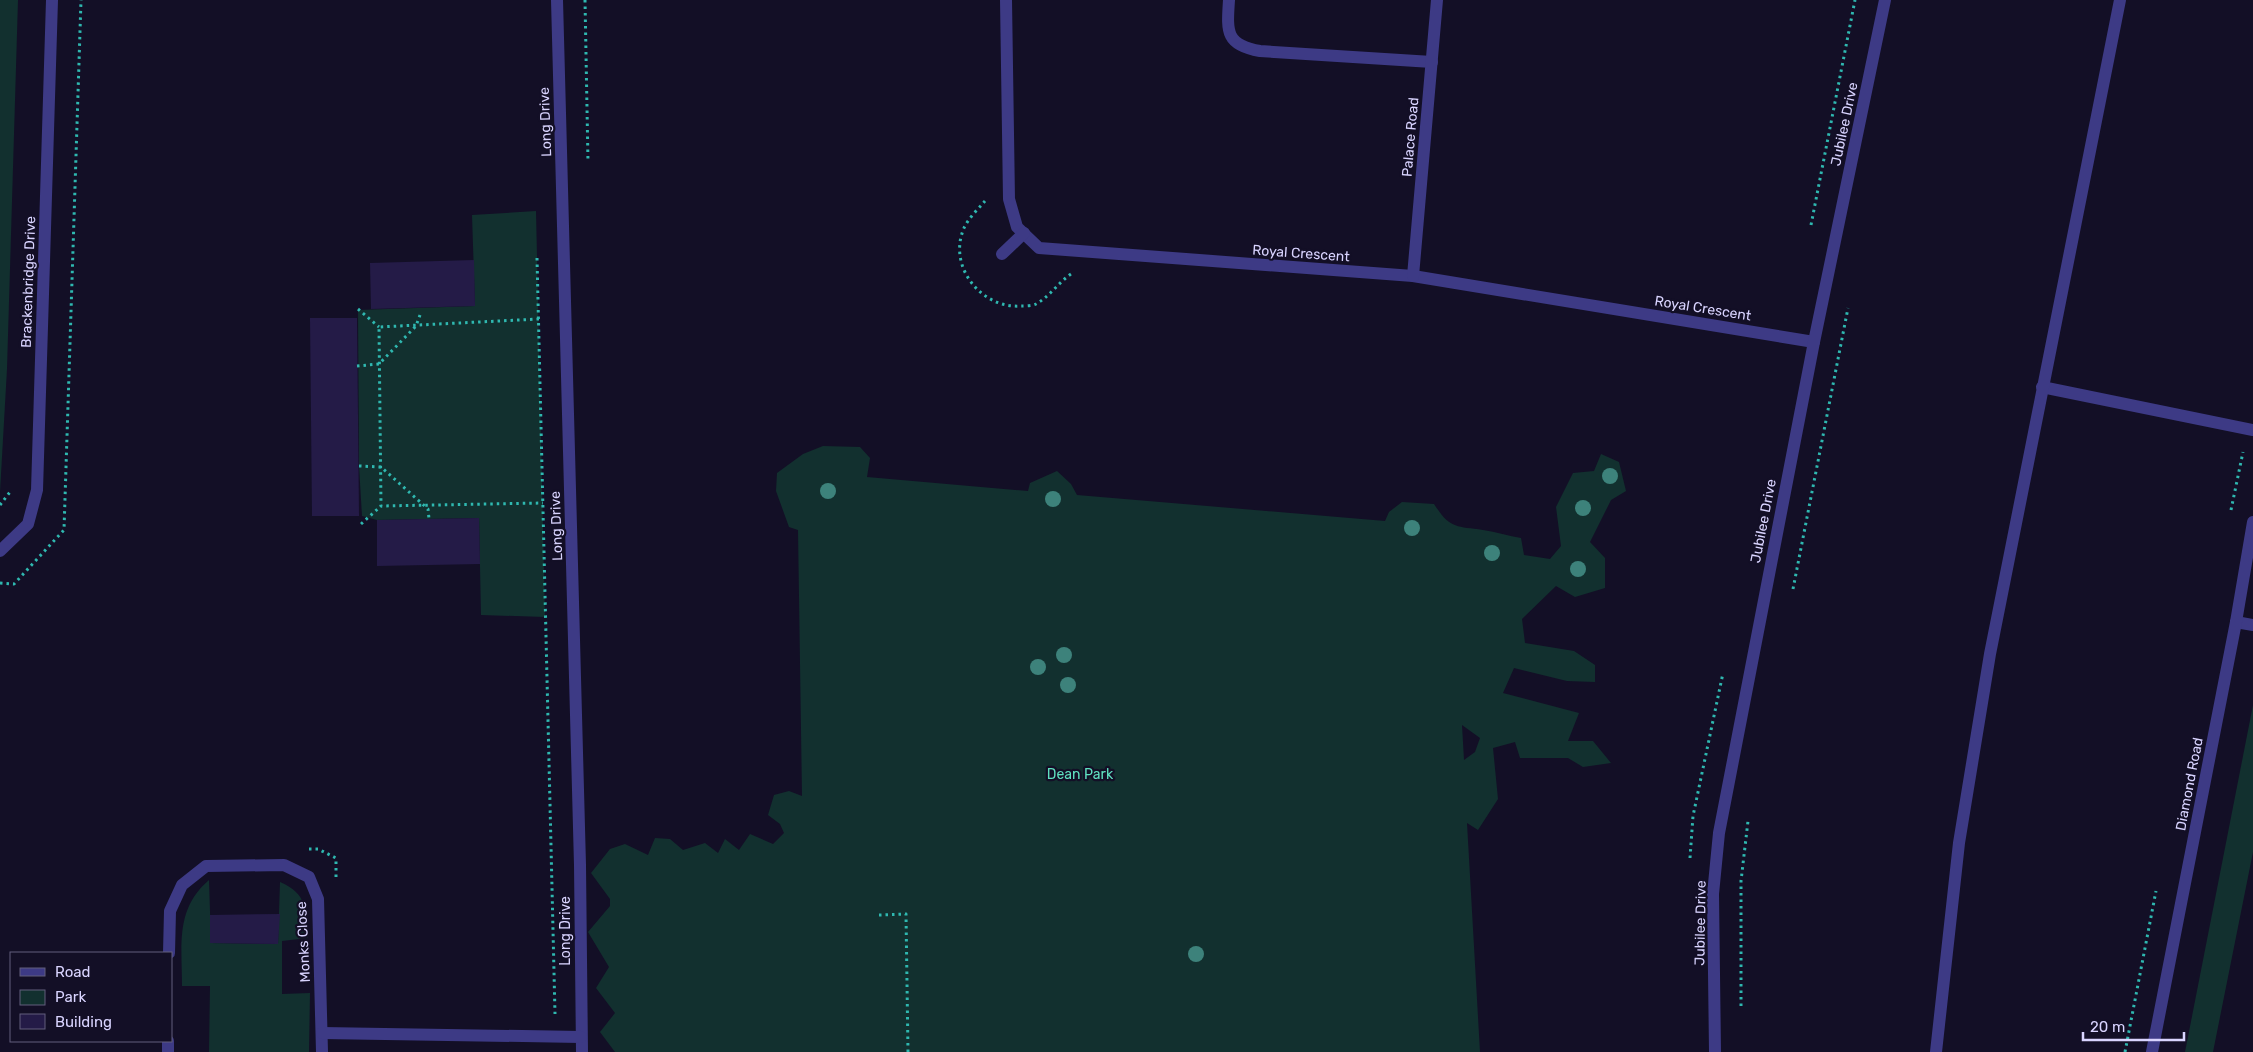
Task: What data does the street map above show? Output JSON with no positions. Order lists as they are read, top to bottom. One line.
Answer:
{"streets":{"street":["Long Drive","Jubilee Drive","Palace Road","Royal Crescent","Brackenbridge Drive","Diamond Road","Monks Close"]},"crossings":[["Jubilee Drive","Royal Crescent"],["Palace Road","Royal Crescent"]],"parks":["Dean Park"],"legend":["Road","Park","Building"],"scale_bar":"20 m"}
